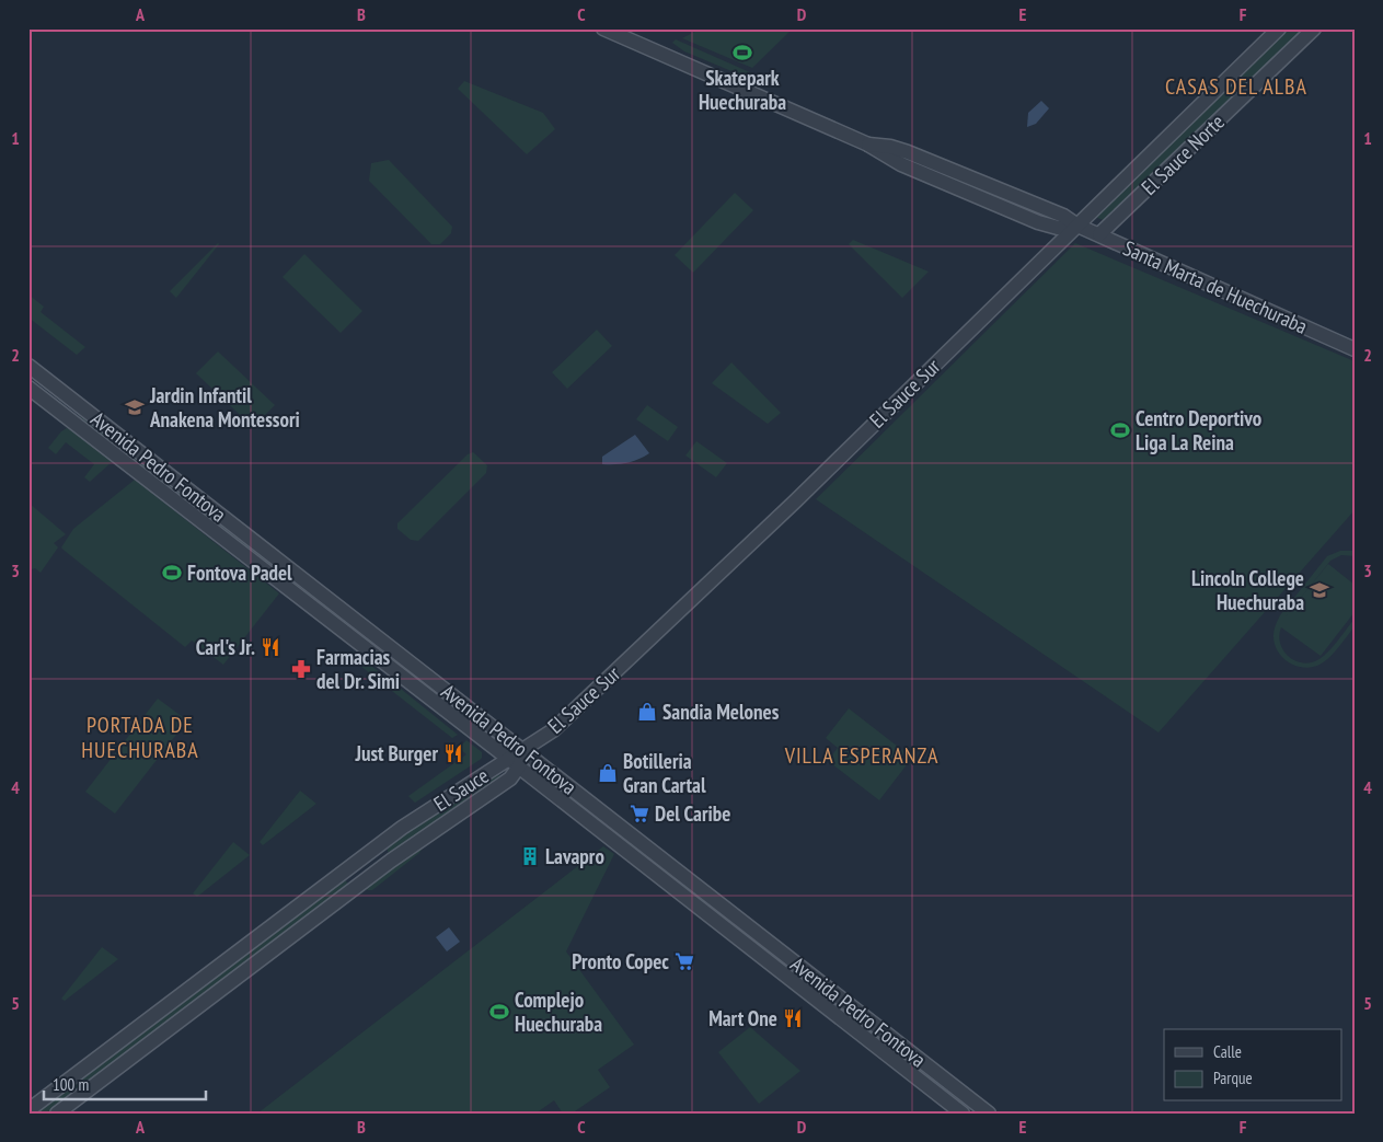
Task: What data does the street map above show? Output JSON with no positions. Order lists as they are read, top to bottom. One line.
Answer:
{"streets":{"street":["El Sauce Norte","Santa Marta de Huechuraba","El Sauce Sur","Avenida Pedro Fontova","El Sauce"]},"crossings":[["El Sauce Norte","Santa Marta de Huechuraba"],["Santa Marta de Huechuraba","El Sauce Sur"],["El Sauce Sur","Avenida Pedro Fontova"],["El Sauce Sur","El Sauce"],["Avenida Pedro Fontova","El Sauce"]],"districts":["CASAS DEL ALBA","PORTADA DE HUECHURABA","VILLA ESPERANZA"],"places":{"sports":["Skatepark Huechuraba","Centro Deportivo Liga La Reina","Fontova Padel","Complejo Huechuraba"],"school or university":["Jardin Infantil Anakena Montessori","Lincoln College Huechuraba"],"restaurant":["Carl's Jr.","Just Burger","Mart One"],"pharmacy":["Farmacias del Dr. Simi"],"shop":["Sandia Melones","Botilleria Gran Cartal"],"supermarket":["Del Caribe","Pronto Copec"],"building":["Lavapro"]},"legend":["Calle","Parque"],"scale_bar":"100 m","grid":{"columns":["A","B","C","D","E","F"],"rows":["1","2","3","4","5"]}}
